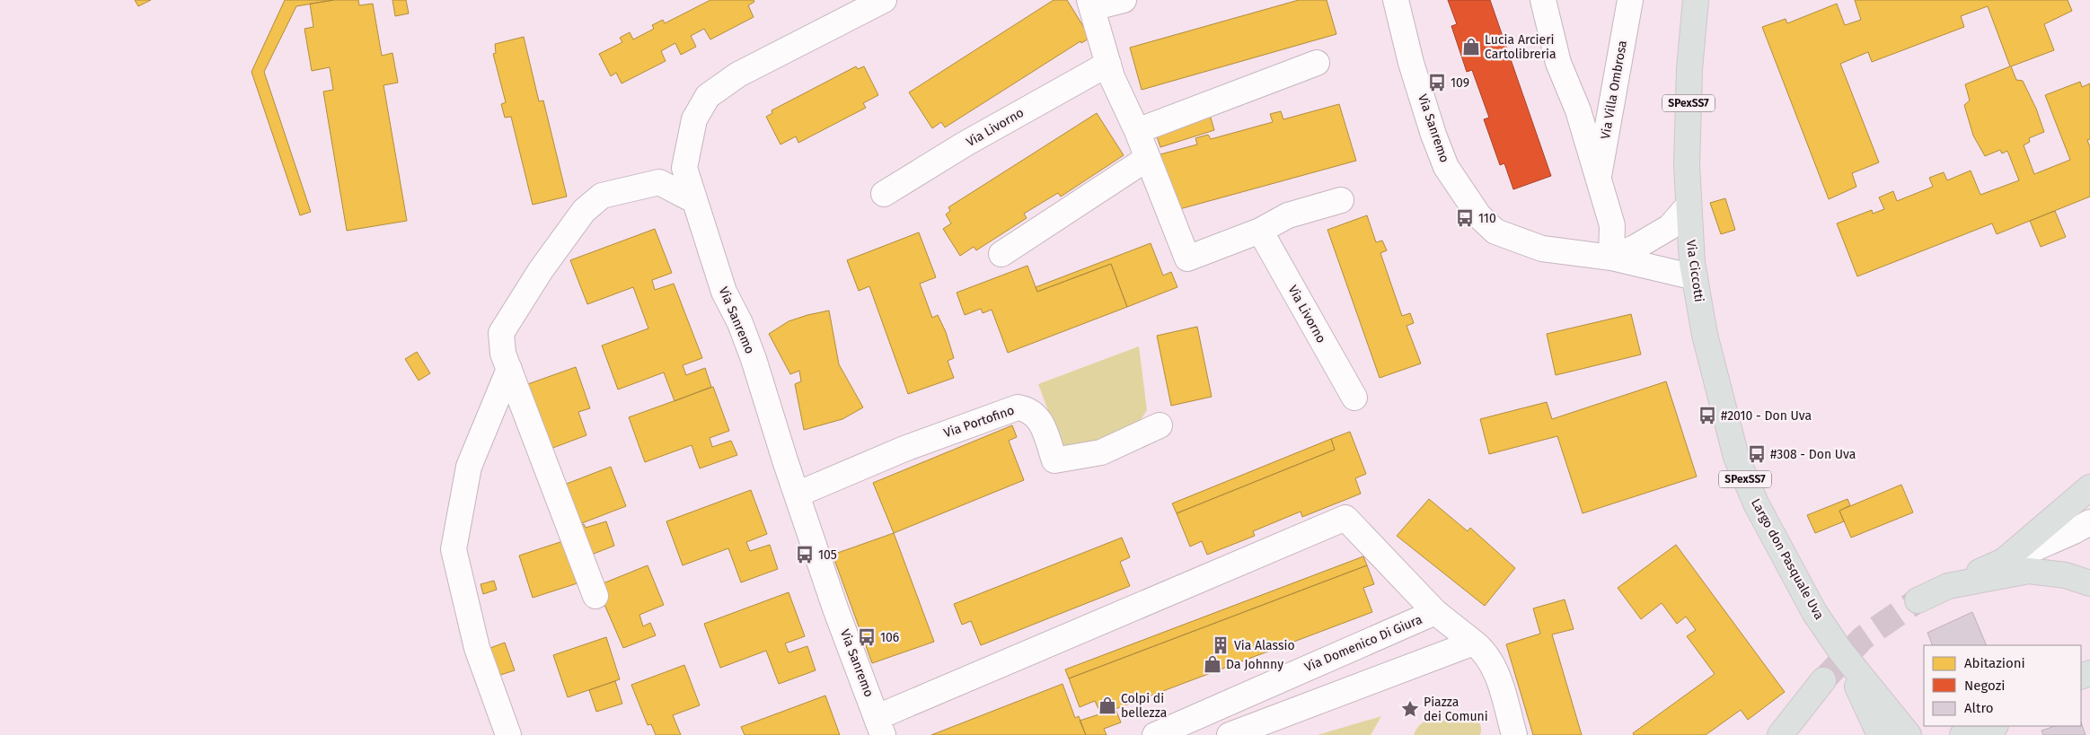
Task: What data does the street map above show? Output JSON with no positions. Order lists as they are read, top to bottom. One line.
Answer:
{"streets":{"main road":["SPexSS7","Via Ciccotti","Largo don Pasquale Uva"],"street":["Via Villa Ombrosa","Via Livorno","Via Sanremo","Via Portofino","Via Domenico Di Giura"]},"crossings":[["SPexSS7","Via Ciccotti"],["Via Sanremo","Via Ciccotti"],["Via Sanremo","Via Portofino"],["Via Ciccotti","Largo don Pasquale Uva"]],"places":{"shop":["Lucia Arcieri Cartolibreria","Da Johnny","Colpi di bellezza"],"bus stop":["109","110","#2010 - Don Uva","#308 - Don Uva","105","106"],"building":["Via Alassio"],"place":["Piazza dei Comuni"]},"legend":["Abitazioni","Negozi","Altro"]}
